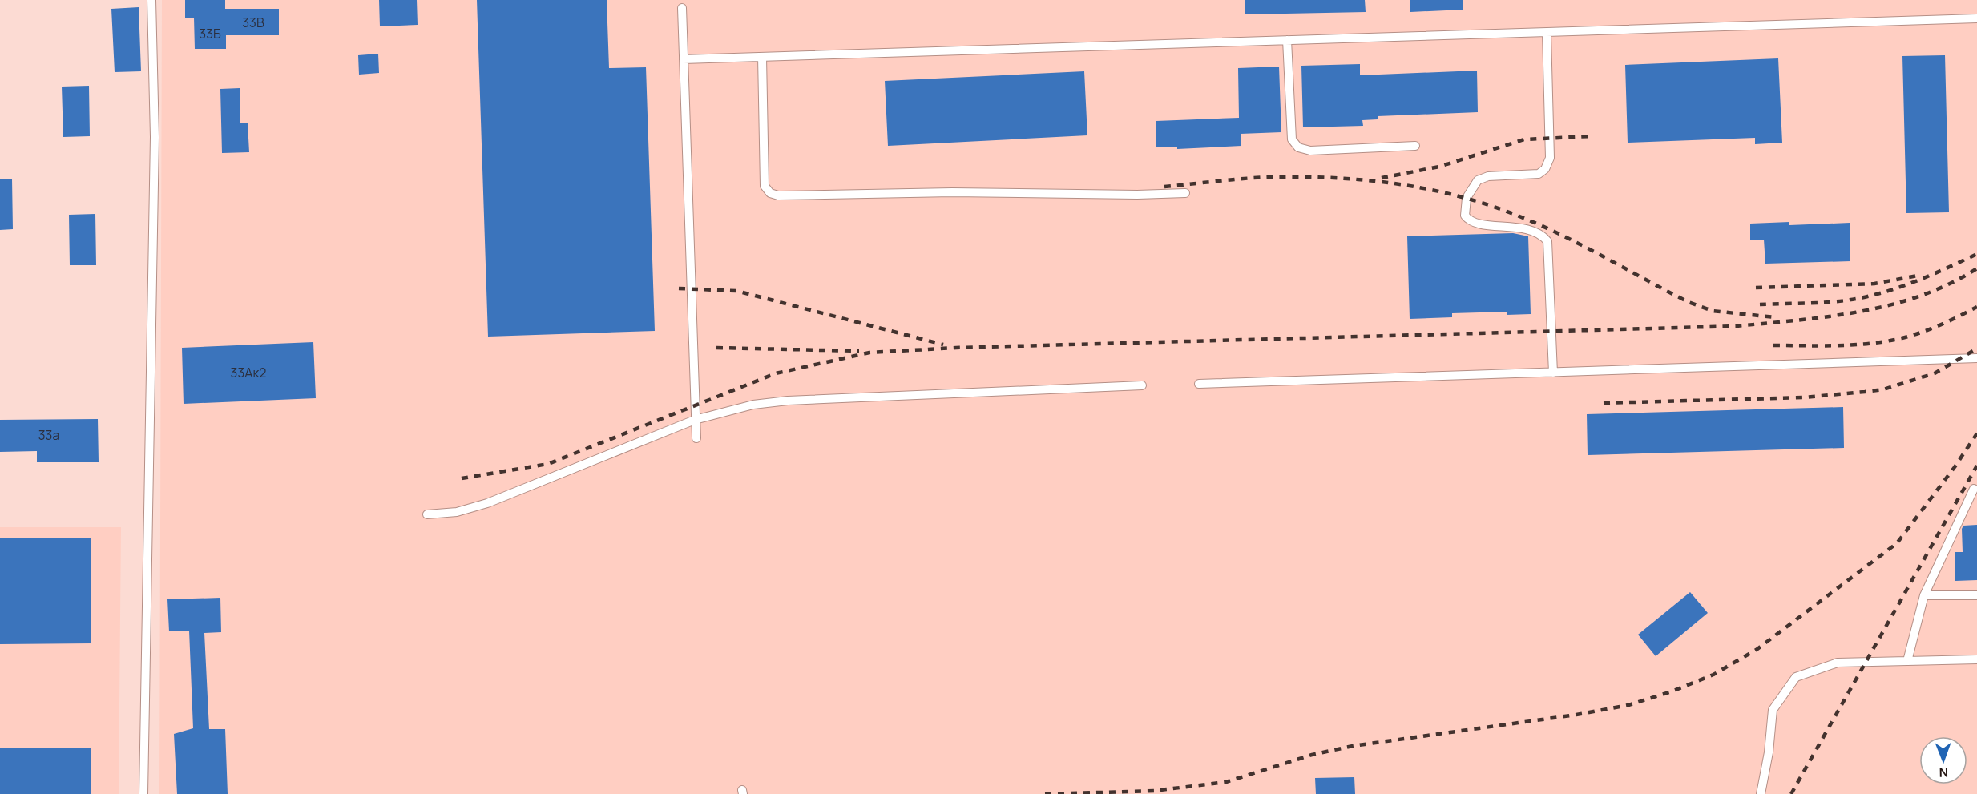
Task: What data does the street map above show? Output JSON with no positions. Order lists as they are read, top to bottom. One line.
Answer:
{"house_numbers":["33В","33Б","33Ак2","33а"],"north":"bottom"}
